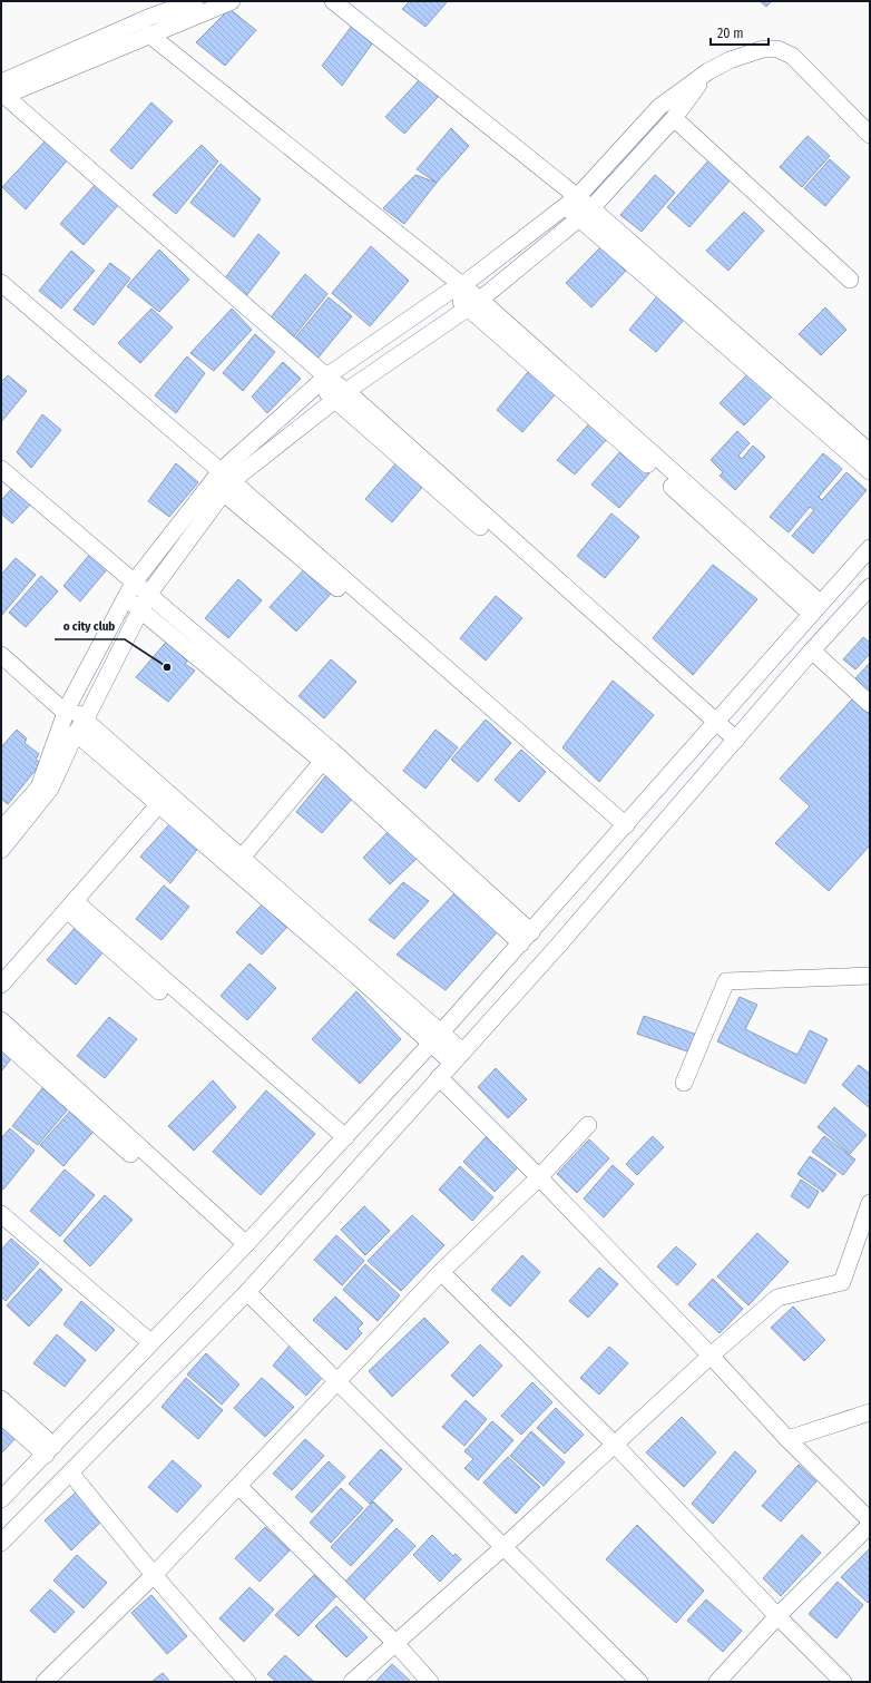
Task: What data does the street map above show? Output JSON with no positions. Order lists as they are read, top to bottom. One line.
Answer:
{"places":["o city club"],"scale_bar":"20 m"}
